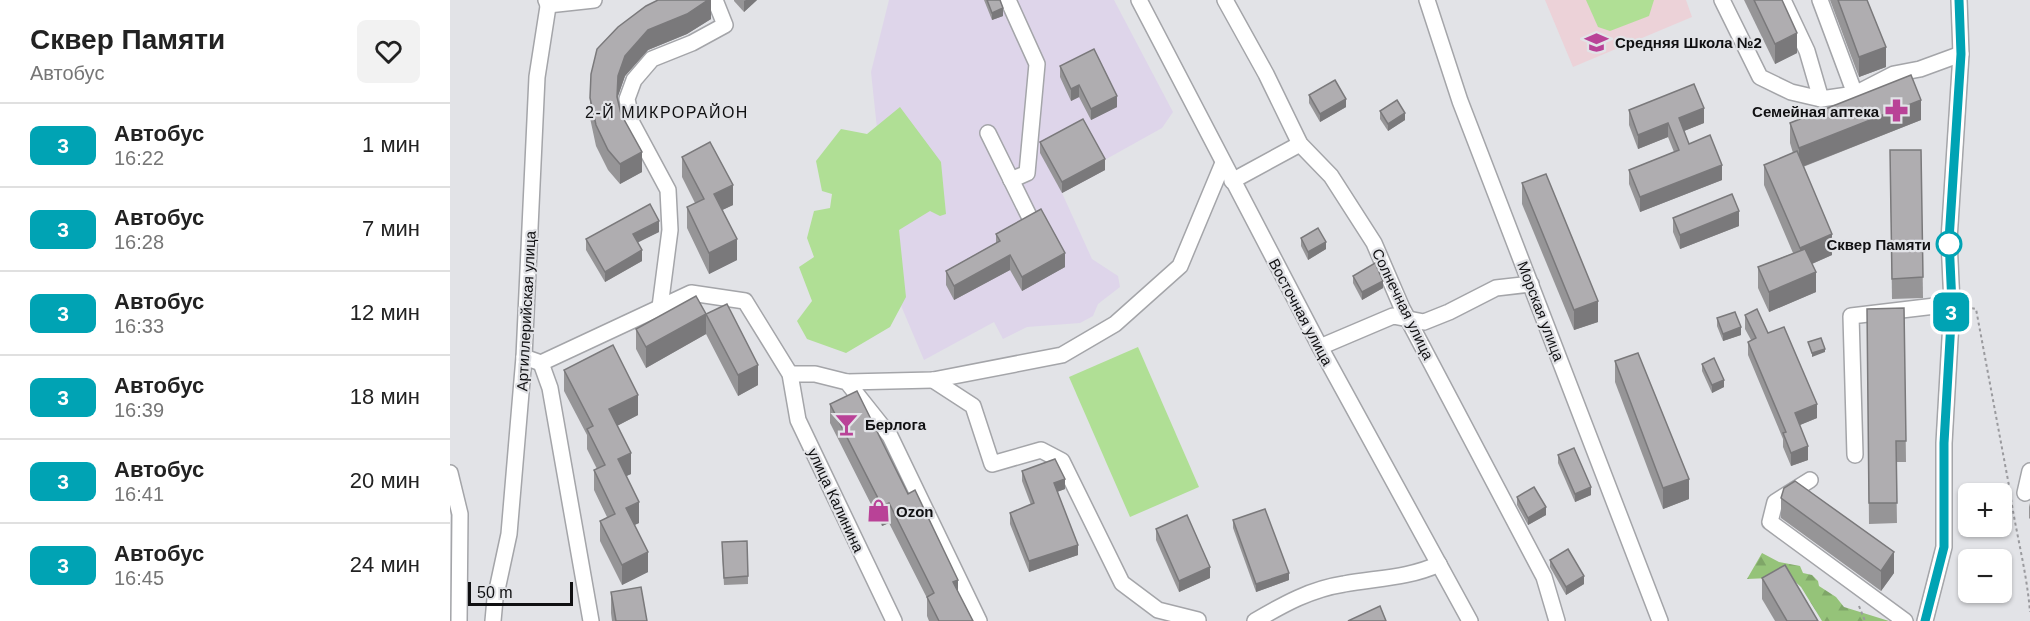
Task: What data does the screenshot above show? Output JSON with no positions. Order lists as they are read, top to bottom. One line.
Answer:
{"streets":{"street":["Солнечная улица","Артиллерийская улица","Морская улица","Восточная улица","улица Калинина"]},"districts":["2-Й МИКРОРАЙОН"],"places":{"school or university":["Средняя Школа №2"],"pharmacy":["Семейная аптека"],"other":["Сквер Памяти"],"bar":["Берлога"],"shop":["Ozon"]},"lines":["bus line 3"],"scale_bar":"50 m","page":{"heading":["Сквер Памяти","Автобус"],"on_map":"3","list":[{"mark":"3","name":"Автобус","note":"16:22","value":"1 мин"},{"mark":"3","name":"Автобус","note":"16:28","value":"7 мин"},{"mark":"3","name":"Автобус","note":"16:33","value":"12 мин"},{"mark":"3","name":"Автобус","note":"16:39","value":"18 мин"},{"mark":"3","name":"Автобус","note":"16:41","value":"20 мин"},{"mark":"3","name":"Автобус","note":"16:45","value":"24 мин"}],"map_buttons":["+","−"],"scale":"50 m"}}
